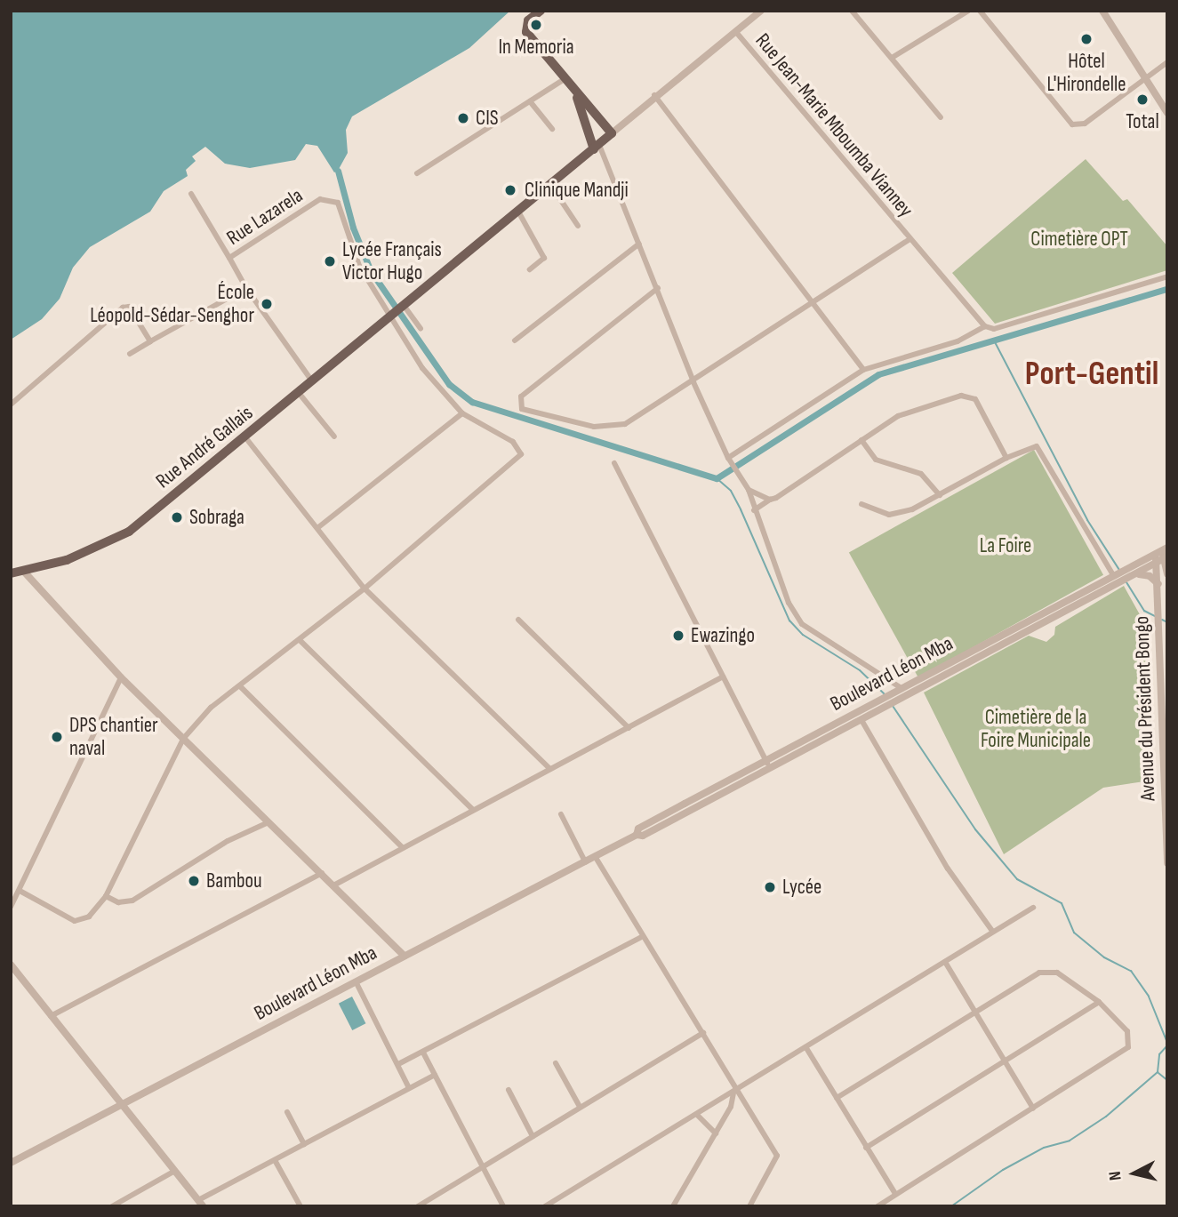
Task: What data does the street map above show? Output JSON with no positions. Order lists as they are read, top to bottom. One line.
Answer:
{"streets":{"main road":["Rue André Gallais"],"street":["Rue Jean-Marie Mboumba Vianney","Rue Lazarela","Boulevard Léon Mba","Avenue du Président Bongo"]},"crossings":[["Rue Lazarela","Rue André Gallais"],["Boulevard Léon Mba","Avenue du Président Bongo"]],"districts":["Port-Gentil"],"parks":["Cimetière OPT","La Foire","Cimetière de la Foire Municipale"],"places":["In Memoria","Hôtel L'Hirondelle","Total","CIS","Clinique Mandji","Lycée Français Victor Hugo","École Léopold-Sédar-Senghor","Sobraga","Ewazingo","DPS chantier naval","Bambou","Lycée"],"north":"left"}
